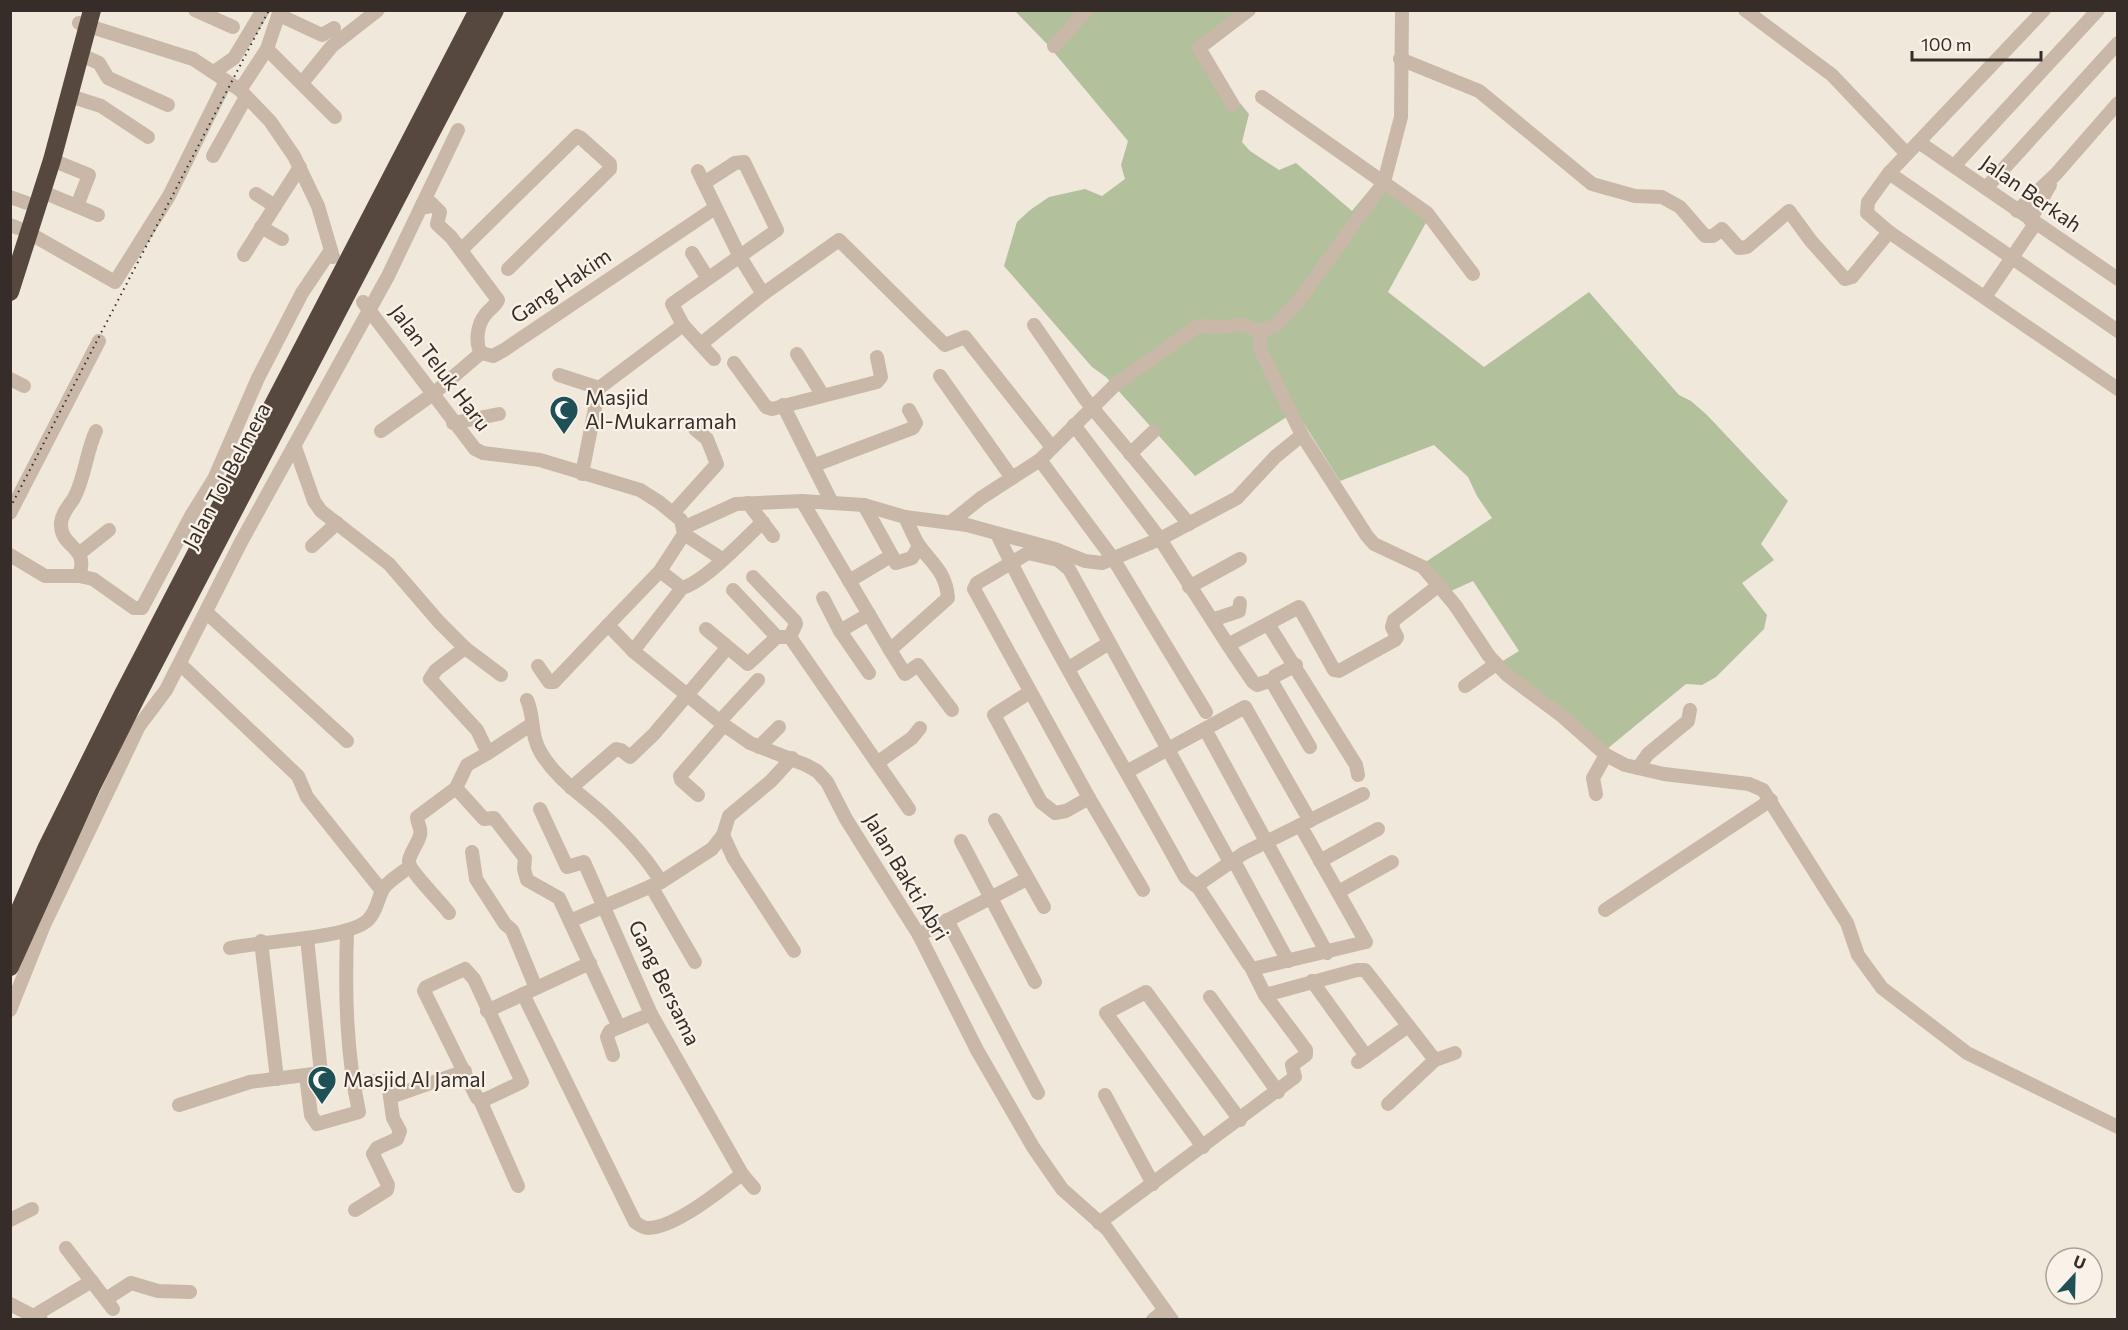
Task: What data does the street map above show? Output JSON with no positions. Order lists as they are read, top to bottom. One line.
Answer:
{"streets":{"highway":["Jalan Tol Belmera"],"street":["Jalan Berkah","Gang Hakim","Jalan Teluk Haru","Jalan Bakti Abri","Gang Bersama"]},"crossings":[["Gang Hakim","Jalan Teluk Haru"]],"places":{"mosque":["Masjid Al-Mukarramah","Masjid Al Jamal"]},"scale_bar":"100 m","north":"top"}
